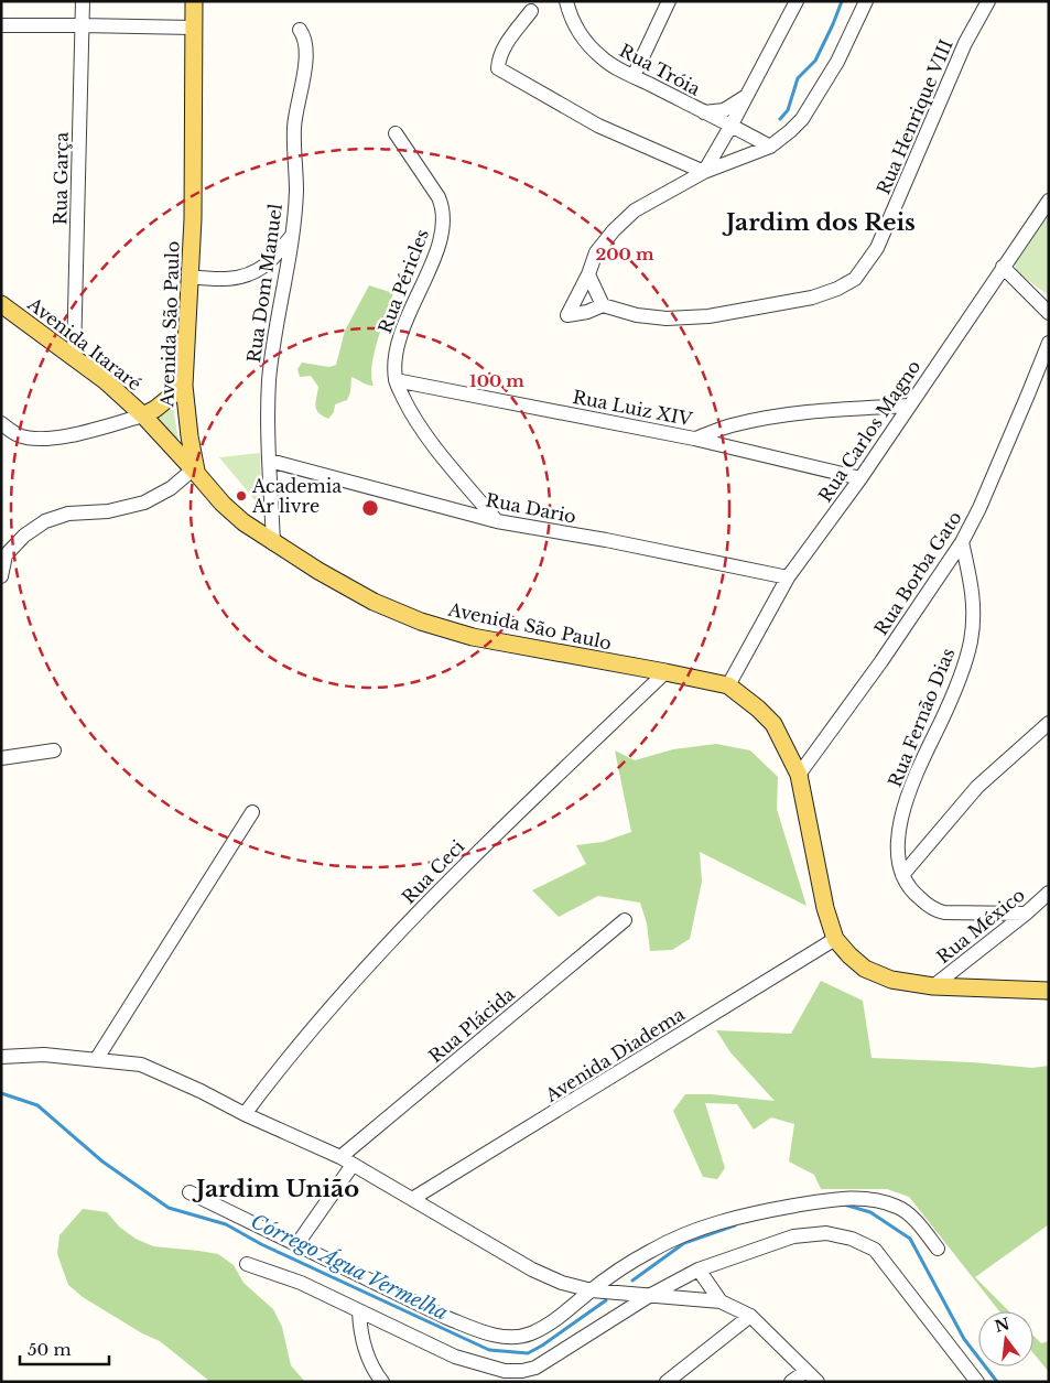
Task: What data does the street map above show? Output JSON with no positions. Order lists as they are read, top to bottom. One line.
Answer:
{"streets":{"main road":["Avenida São Paulo","Avenida Itararé"],"street":["Rua Tróia","Rua Henrique VIII","Rua Garça","Rua Péricles","Rua Dom Manuel","Rua Luiz XIV","Rua Carlos Magno","Rua Dario","Rua Borba Gato","Rua Fernão Dias","Rua Ceci","Rua México","Rua Plácida","Avenida Diadema"]},"crossings":[["Rua Garça","Avenida Itararé"],["Rua Péricles","Rua Luiz XIV"],["Rua Péricles","Rua Dario"],["Rua Dom Manuel","Avenida São Paulo"],["Rua Dom Manuel","Rua Dario"],["Avenida São Paulo","Avenida Itararé"],["Avenida São Paulo","Rua Carlos Magno"],["Avenida São Paulo","Rua Borba Gato"],["Avenida São Paulo","Rua Ceci"],["Avenida São Paulo","Rua México"],["Avenida São Paulo","Avenida Diadema"],["Rua Luiz XIV","Rua Carlos Magno"],["Rua Carlos Magno","Rua Dario"],["Rua Borba Gato","Rua Fernão Dias"]],"districts":["Jardim dos Reis","Jardim União"],"water":["Córrego Água Vermelha"],"places":["Academia Ar livre"],"scale_bar":"50 m","north":"top","rings":["200 m","100 m"]}
